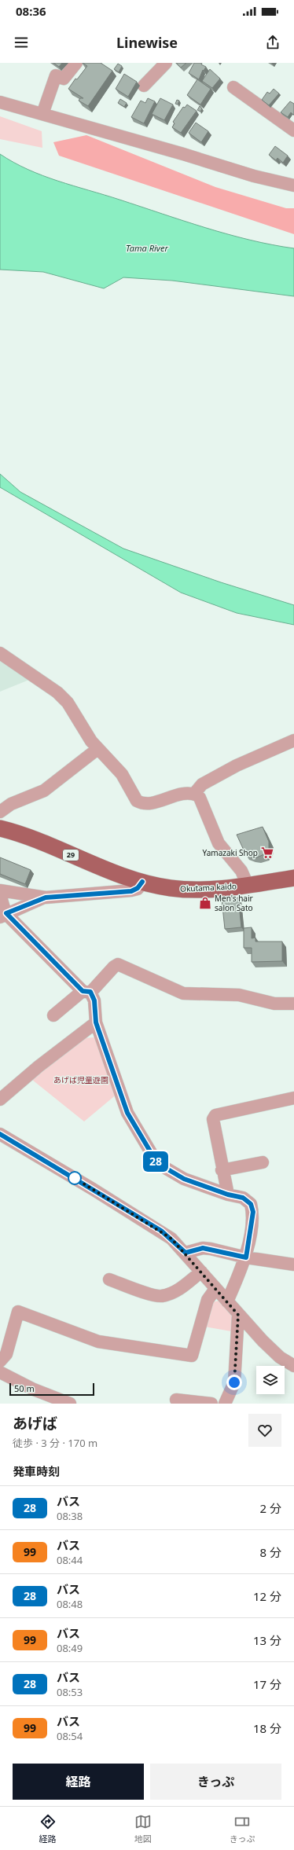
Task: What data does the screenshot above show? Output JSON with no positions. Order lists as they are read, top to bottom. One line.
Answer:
{"streets":{"main road":["29","Okutama kaido"]},"water":["Tama River"],"parks":["あげば児童遊園"],"places":{"supermarket":["Yamazaki Shop"],"shop":["Men's hair salon Sato"]},"lines":["bus line 28"],"scale_bar":"50 m","page":{"status":"08:36","header":"Linewise","on_map":"28","scale":"50 m","heading":[["あげば","徒歩 · 3 分 · 170 m"],"発車時刻"],"list":[{"mark":"28","name":"バス","note":"08:38","value":"2 分"},{"mark":"99","name":"バス","note":"08:44","value":"8 分"},{"mark":"28","name":"バス","note":"08:48","value":"12 分"},{"mark":"99","name":"バス","note":"08:49","value":"13 分"},{"mark":"28","name":"バス","note":"08:53","value":"17 分"},{"mark":"99","name":"バス","note":"08:54","value":"18 分"}],"buttons":["経路","きっぷ"],"tabs":["経路","地図","きっぷ"]}}
